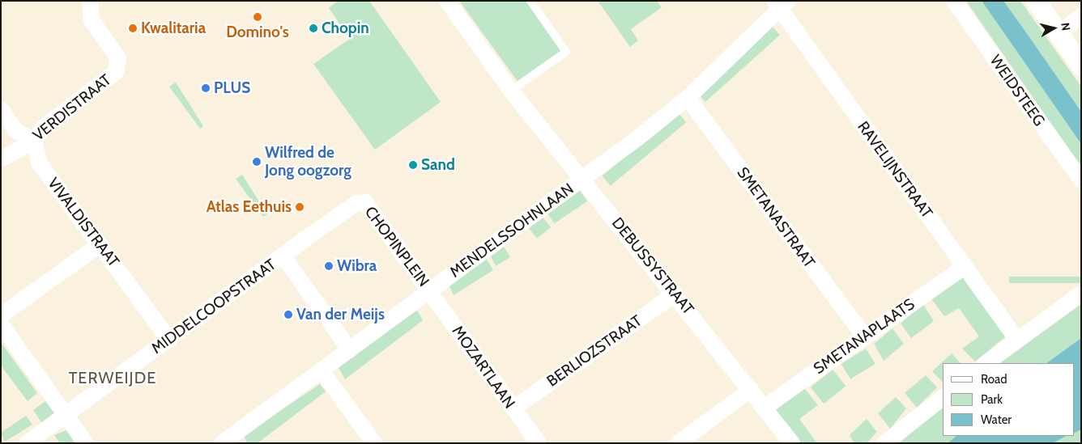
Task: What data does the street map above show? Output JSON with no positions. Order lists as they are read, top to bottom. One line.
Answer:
{"streets":{"street":["WEIDSTEEG","VERDISTRAAT","RAVELIJNSTRAAT","SMETANASTRAAT","VIVALDISTRAAT","MENDELSSOHNLAAN","CHOPINPLEIN","DEBUSSYSTRAAT","MIDDELCOOPSTRAAT","SMETANAPLAATS","BERLIOZSTRAAT","MOZARTLAAN"]},"crossings":[["VERDISTRAAT","VIVALDISTRAAT"],["RAVELIJNSTRAAT","MENDELSSOHNLAAN"],["RAVELIJNSTRAAT","SMETANAPLAATS"],["SMETANASTRAAT","MENDELSSOHNLAAN"],["SMETANASTRAAT","SMETANAPLAATS"],["VIVALDISTRAAT","MIDDELCOOPSTRAAT"],["MENDELSSOHNLAAN","CHOPINPLEIN"],["MENDELSSOHNLAAN","DEBUSSYSTRAAT"],["MENDELSSOHNLAAN","MOZARTLAAN"],["CHOPINPLEIN","MIDDELCOOPSTRAAT"],["CHOPINPLEIN","MOZARTLAAN"],["DEBUSSYSTRAAT","SMETANAPLAATS"],["DEBUSSYSTRAAT","BERLIOZSTRAAT"],["BERLIOZSTRAAT","MOZARTLAAN"]],"districts":["TERWEIJDE"],"places":["Domino's","Kwalitaria","Chopin","PLUS","Wilfred de Jong oogzorg","Sand","Atlas Eethuis","Wibra","Van der Meijs"],"legend":["Road","Park","Water"],"north":"right"}
